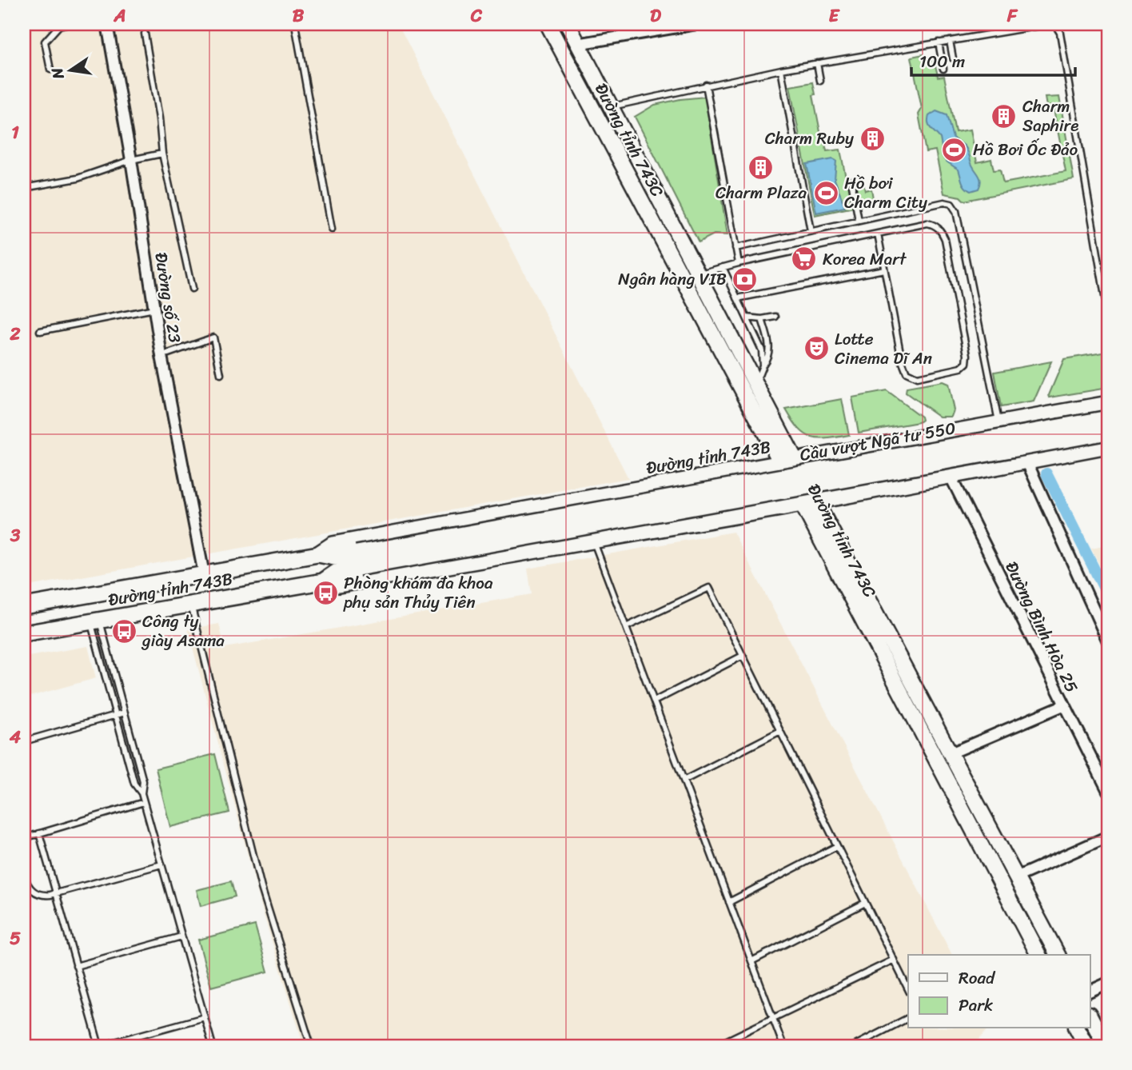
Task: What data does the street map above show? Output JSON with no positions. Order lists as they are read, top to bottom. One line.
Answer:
{"streets":{"main road":["Đường tỉnh 743C","Cầu vượt Ngã tư 550","Đường tỉnh 743B"],"street":["Đường số 23","Đường Bình Hòa 25"]},"crossings":[["Đường tỉnh 743C","Đường tỉnh 743B"],["Đường số 23","Đường tỉnh 743B"],["Cầu vượt Ngã tư 550","Đường tỉnh 743B"],["Đường tỉnh 743B","Đường Bình Hòa 25"]],"places":{"building":["Charm Saphire","Charm Ruby","Charm Plaza"],"sports":["Hồ Bơi Ốc Đảo","Hồ bơi Charm City"],"supermarket":["Korea Mart"],"bank":["Ngân hàng VIB"],"theatre":["Lotte Cinema Dĩ An"],"bus stop":["Phòng khám đa khoa phụ sản Thủy Tiên","Công ty giày Asama"]},"legend":["Road","Park"],"scale_bar":"100 m","north":"left","grid":{"columns":["A","B","C","D","E","F"],"rows":["1","2","3","4","5"]}}
